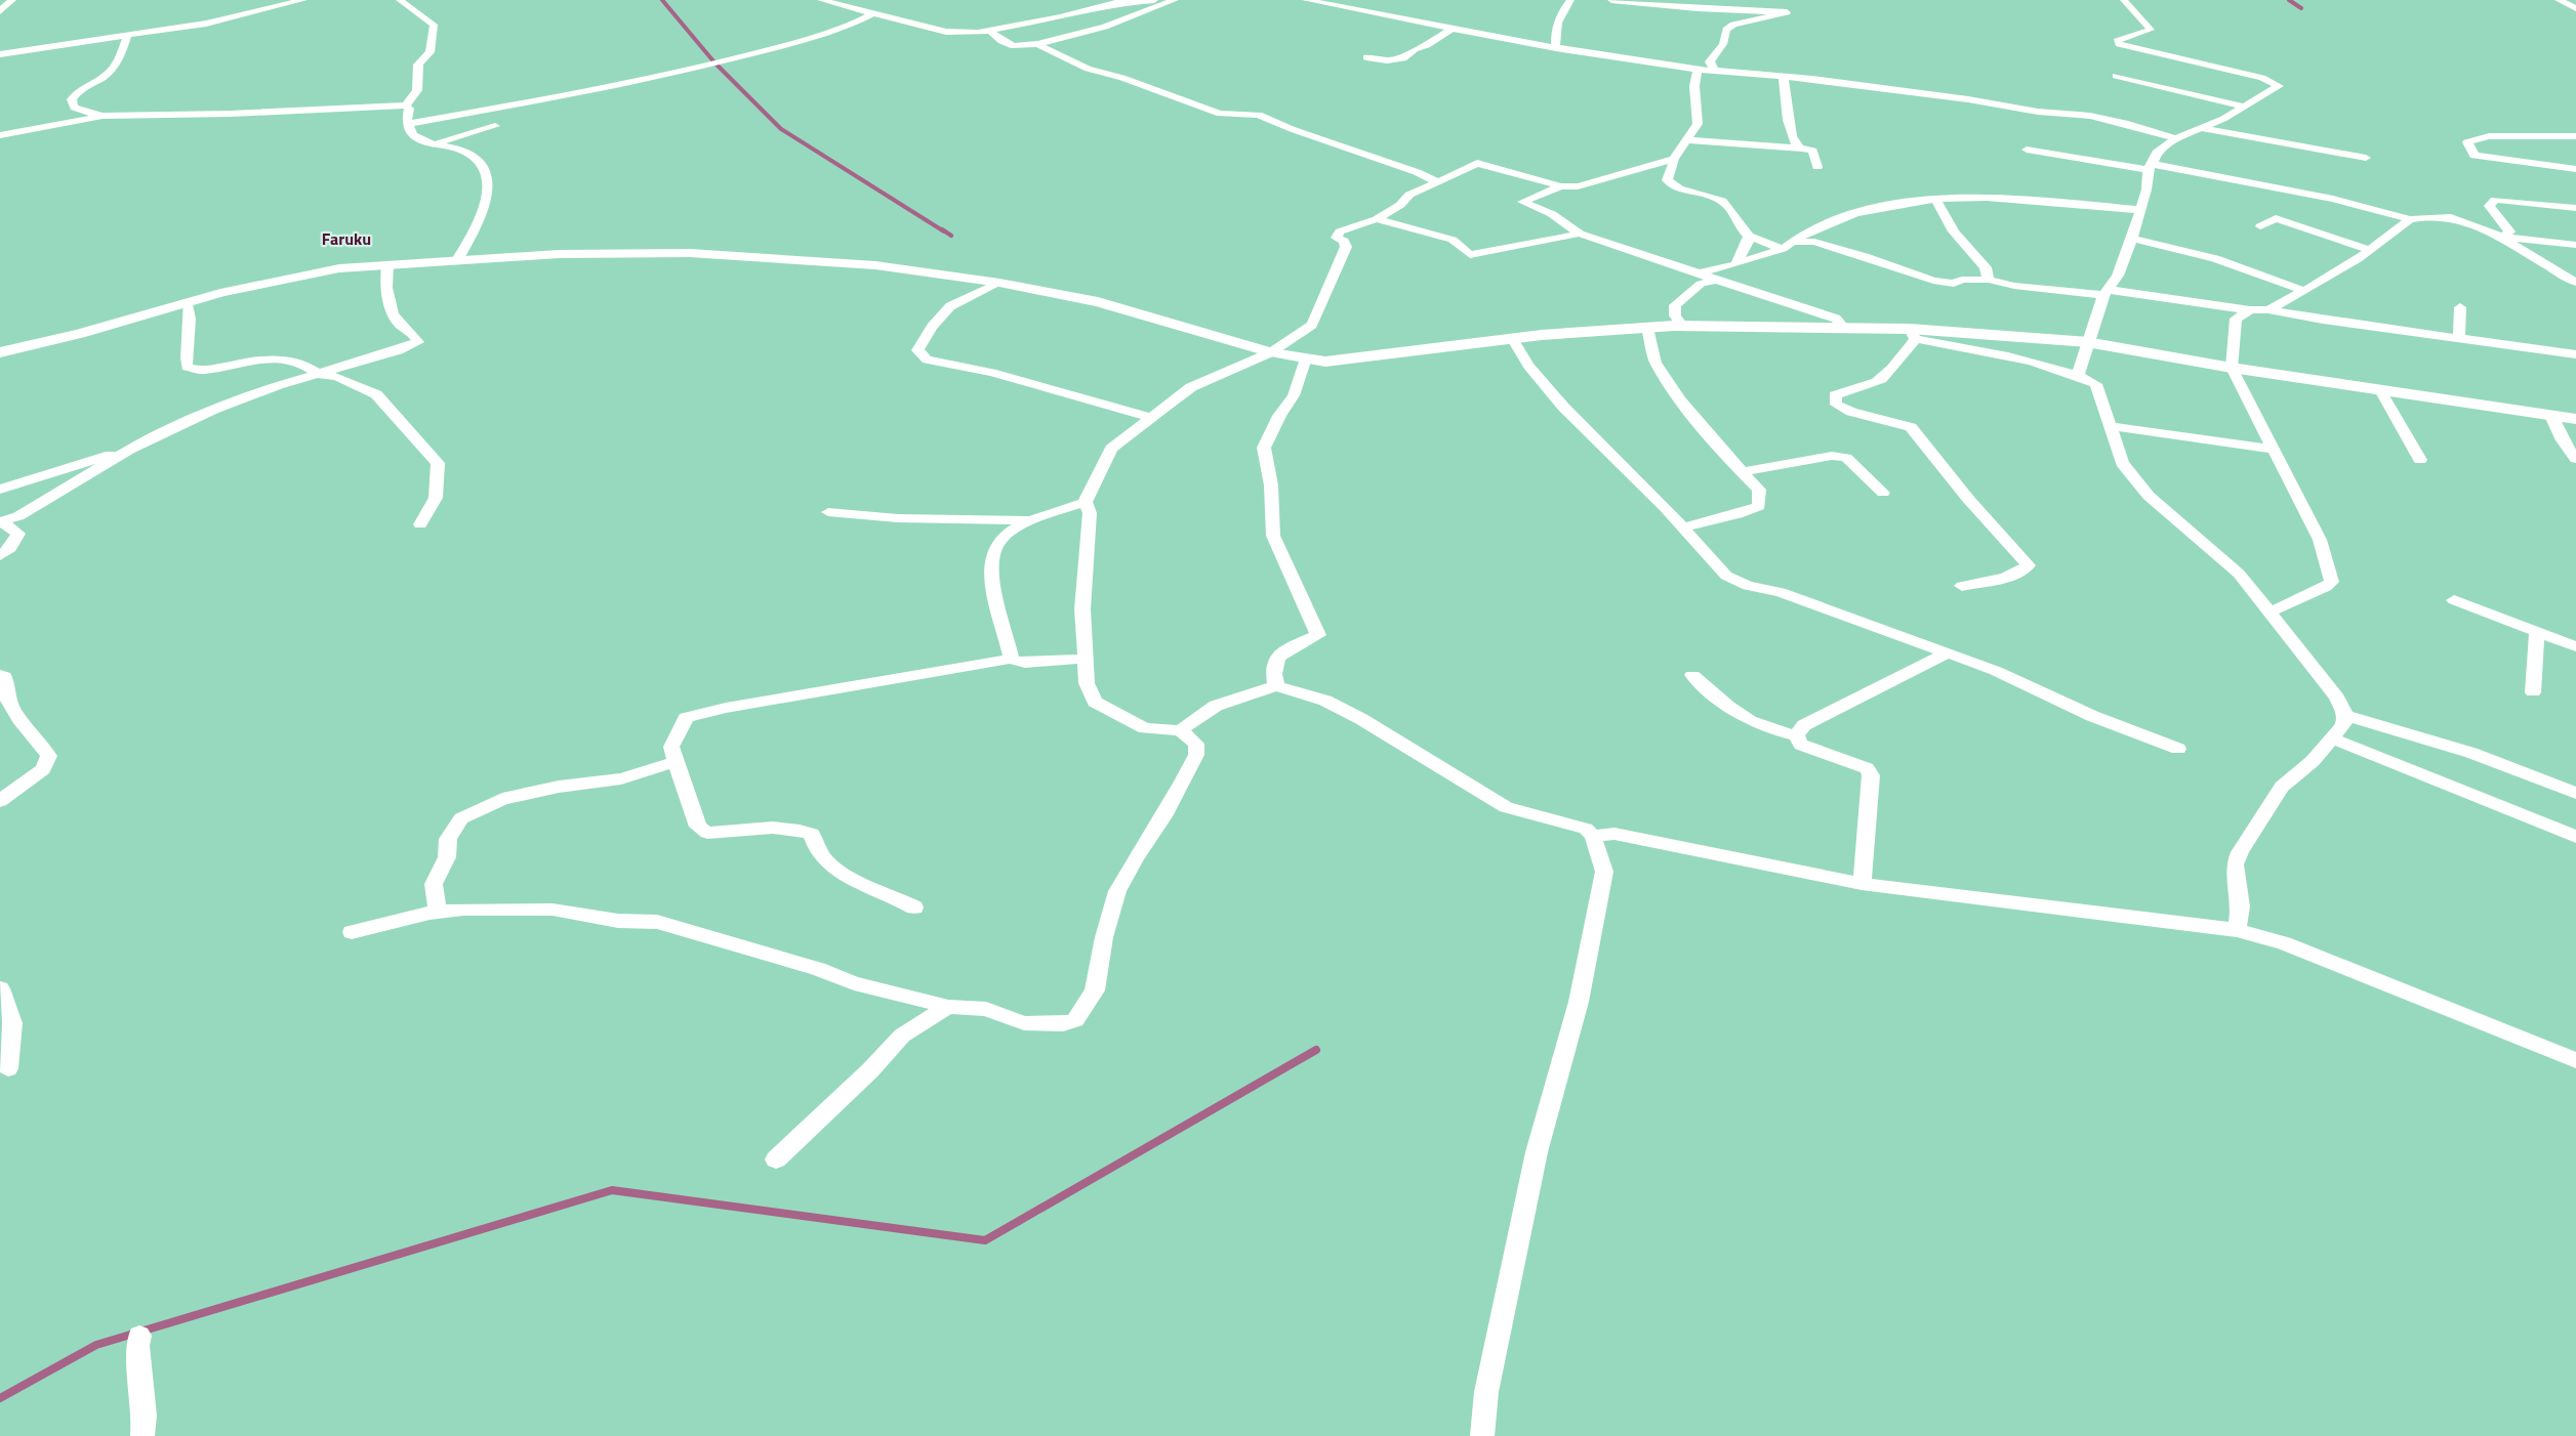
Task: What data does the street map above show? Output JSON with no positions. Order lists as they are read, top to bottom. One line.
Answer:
{"districts":["Faruku"]}
